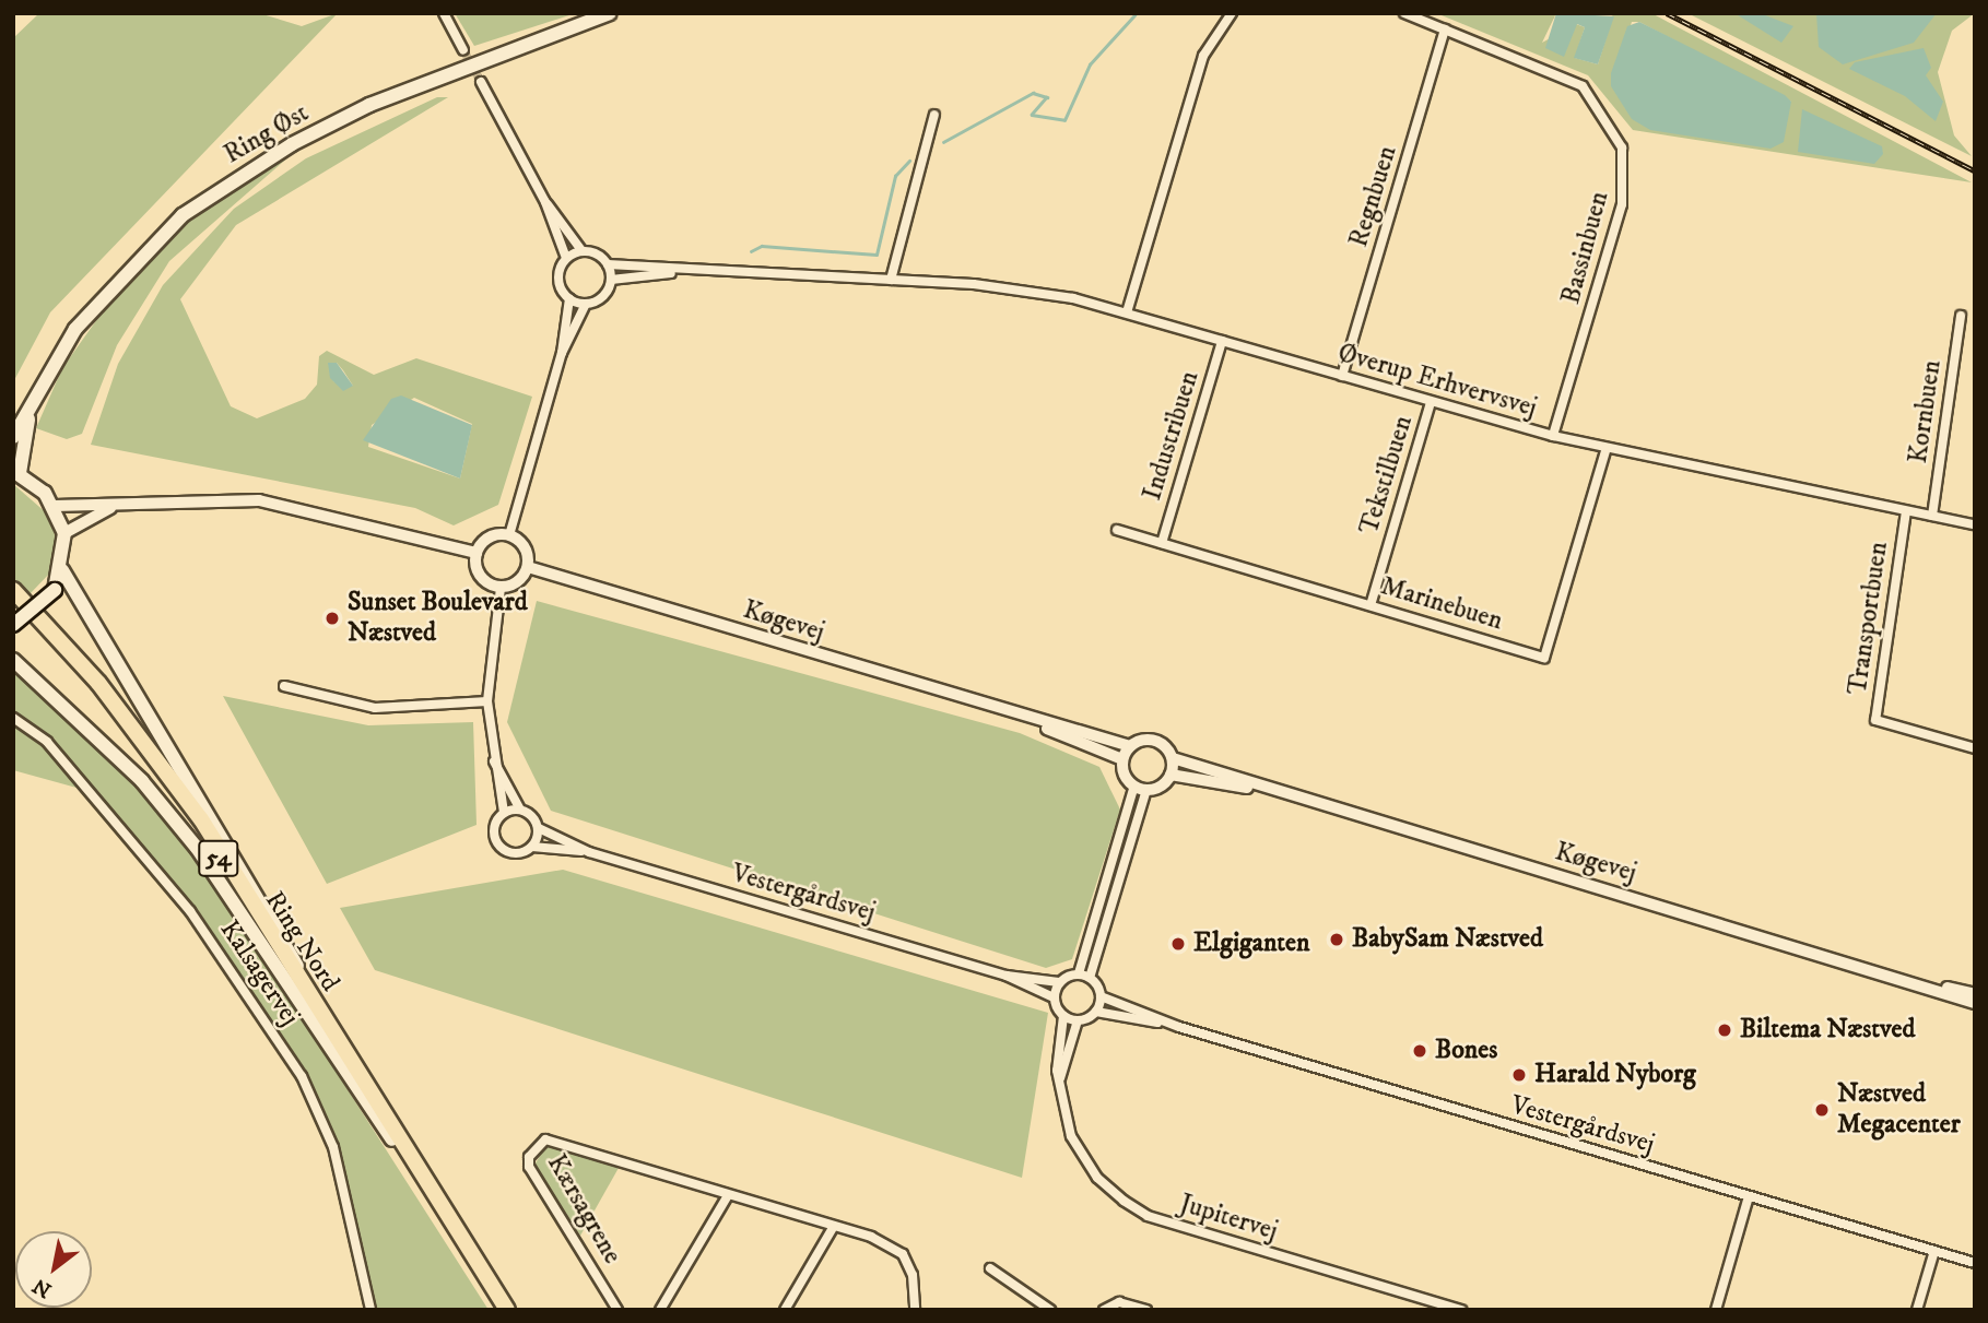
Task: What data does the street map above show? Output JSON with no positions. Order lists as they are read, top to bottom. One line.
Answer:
{"streets":{"highway":["54","Ring Nord"],"main road":["Ring Øst"],"street":["Regnbuen","Bassinbuen","Øverup Erhvervsvej","Kornbuen","Industribuen","Tekstilbuen","Marinebuen","Transportbuen","Køgevej","Vestergårdsvej","Kalsagervej","Kærsagrene","Jupitervej"]},"crossings":[["Regnbuen","Bassinbuen"],["Regnbuen","Øverup Erhvervsvej"],["Bassinbuen","Øverup Erhvervsvej"],["Øverup Erhvervsvej","Kornbuen"],["Øverup Erhvervsvej","Industribuen"],["Øverup Erhvervsvej","Tekstilbuen"],["Øverup Erhvervsvej","Marinebuen"],["Øverup Erhvervsvej","Transportbuen"],["Industribuen","Marinebuen"],["Tekstilbuen","Marinebuen"],["54","Ring Nord"],["Vestergårdsvej","Jupitervej"]],"places":["Sunset Boulevard Næstved","BabySam Næstved","Elgiganten","Biltema Næstved","Bones","Harald Nyborg","Næstved Megacenter"],"north":"bottom left"}
